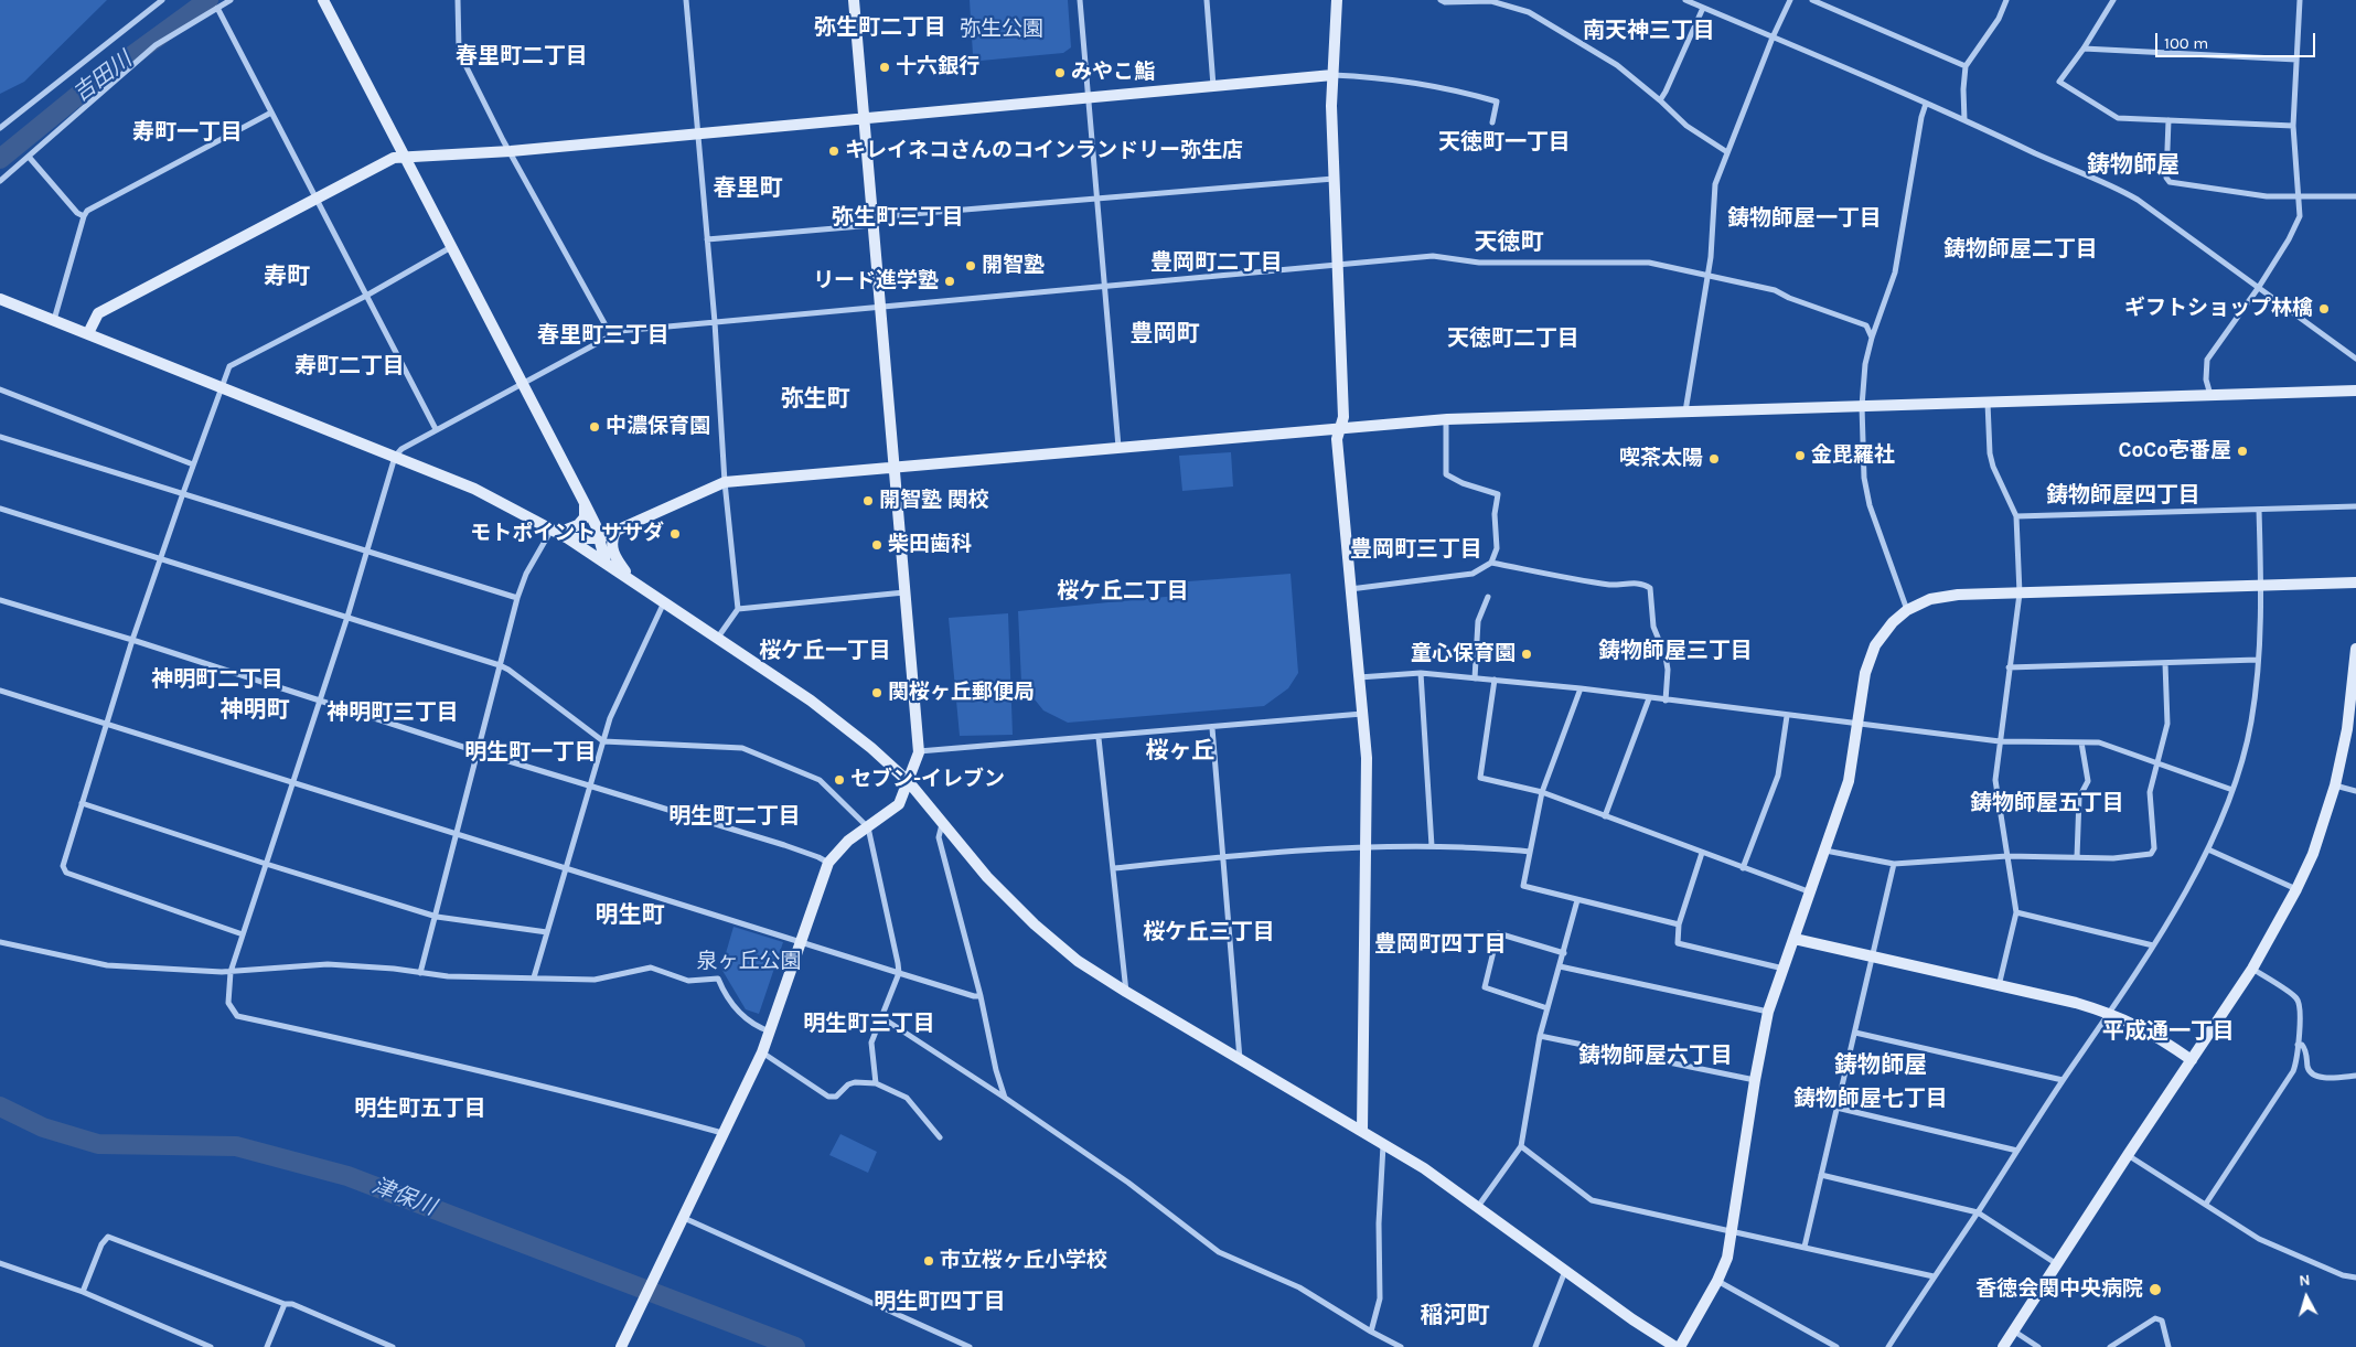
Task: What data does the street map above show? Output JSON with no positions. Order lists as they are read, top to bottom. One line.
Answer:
{"districts":["弥生町二丁目","南天神三丁目","春里町二丁目","寿町一丁目","天徳町一丁目","鋳物師屋","春里町","弥生町三丁目","鋳物師屋一丁目","天徳町","鋳物師屋二丁目","豊岡町二丁目","寿町","豊岡町","春里町三丁目","天徳町二丁目","寿町二丁目","弥生町","鋳物師屋四丁目","豊岡町三丁目","桜ケ丘二丁目","桜ケ丘一丁目","鋳物師屋三丁目","神明町二丁目","神明町","神明町三丁目","桜ヶ丘","明生町一丁目","鋳物師屋五丁目","明生町二丁目","明生町","桜ケ丘三丁目","豊岡町四丁目","明生町三丁目","平成通一丁目","鋳物師屋六丁目","鋳物師屋","鋳物師屋七丁目","明生町五丁目","明生町四丁目","稲河町"],"water":["吉田川","津保川"],"parks":["弥生公園","泉ヶ丘公園"],"places":["十六銀行","みやこ鮨","キレイネコさんのコインランドリー弥生店","開智塾","リード進学塾","ギフトショップ林檎","中濃保育園","CoCo壱番屋","金毘羅社","喫茶太陽","開智塾 関校","モトポイント ササダ","柴田歯科","童心保育園","関桜ヶ丘郵便局","セブン-イレブン","市立桜ヶ丘小学校","香徳会関中央病院"],"scale_bar":"100 m","north":"top"}
